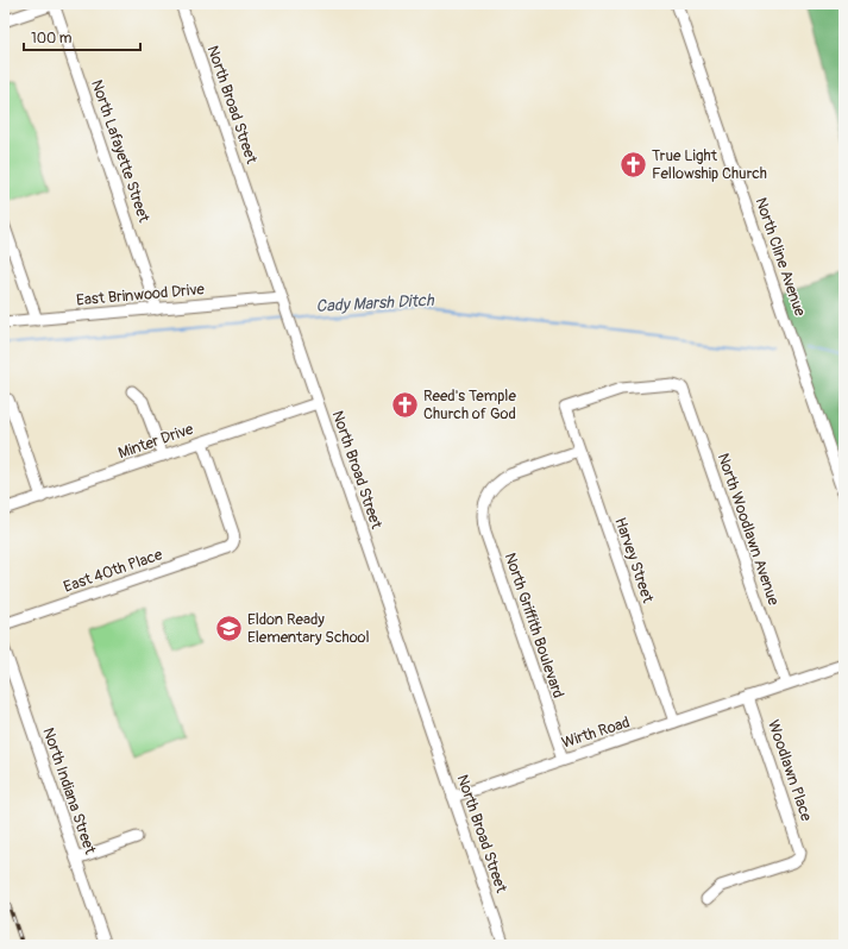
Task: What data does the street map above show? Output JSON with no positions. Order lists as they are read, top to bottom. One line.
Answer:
{"streets":{"street":["North Broad Street","North Lafayette Street","North Cline Avenue","East Brinwood Drive","Minter Drive","North Woodlawn Avenue","Harvey Street","East 40th Place","North Griffith Boulevard","Wirth Road","Woodlawn Place","North Indiana Street"]},"crossings":[["North Broad Street","East Brinwood Drive"],["North Broad Street","Minter Drive"],["North Broad Street","Wirth Road"],["North Lafayette Street","East Brinwood Drive"],["Minter Drive","East 40th Place"],["North Woodlawn Avenue","Harvey Street"],["North Woodlawn Avenue","Wirth Road"],["Harvey Street","North Griffith Boulevard"],["Harvey Street","Wirth Road"],["North Griffith Boulevard","Wirth Road"],["Wirth Road","Woodlawn Place"]],"water":["Cady Marsh Ditch"],"places":{"church":["True Light Fellowship Church","Reed's Temple Church of God"],"school or university":["Eldon Ready Elementary School"]},"scale_bar":"100 m"}
